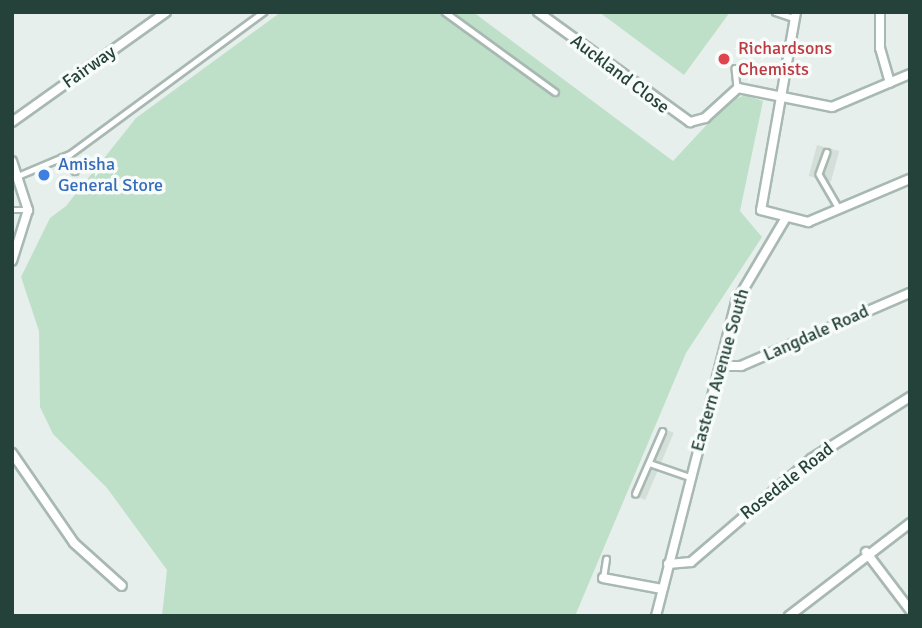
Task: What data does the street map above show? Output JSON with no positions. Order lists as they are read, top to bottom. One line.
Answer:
{"streets":{"street":["Fairway","Auckland Close","Langdale Road","Eastern Avenue South","Rosedale Road"]},"crossings":[["Langdale Road","Eastern Avenue South"],["Eastern Avenue South","Rosedale Road"]],"places":["Richardsons Chemists","Amisha General Store"]}
